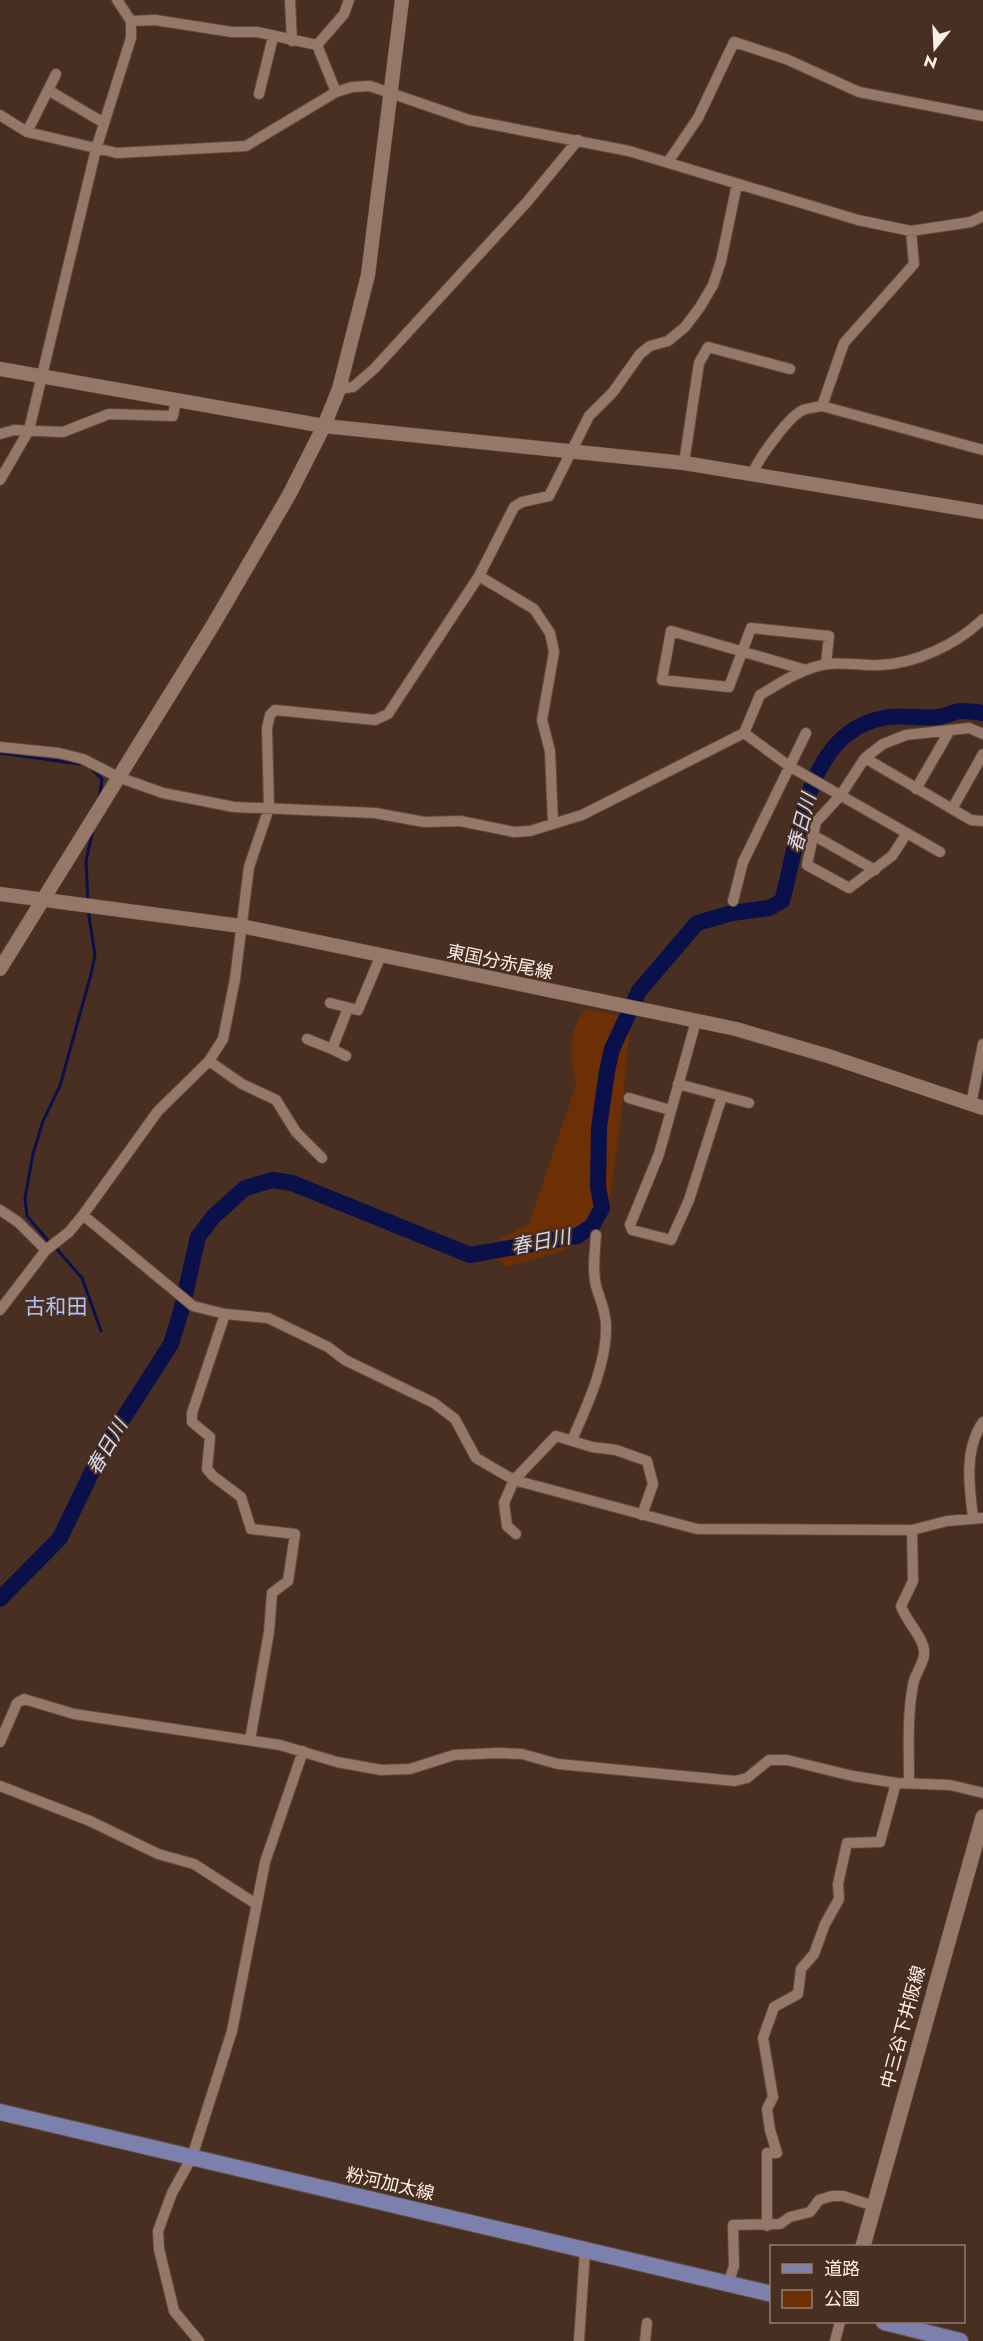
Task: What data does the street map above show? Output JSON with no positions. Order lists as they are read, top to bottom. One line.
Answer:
{"streets":{"main road":["中三谷下井阪線","粉河加太線"],"street":["東国分赤尾線"]},"districts":["古和田"],"water":["春日川"],"legend":["道路","公園"],"north":"bottom"}
